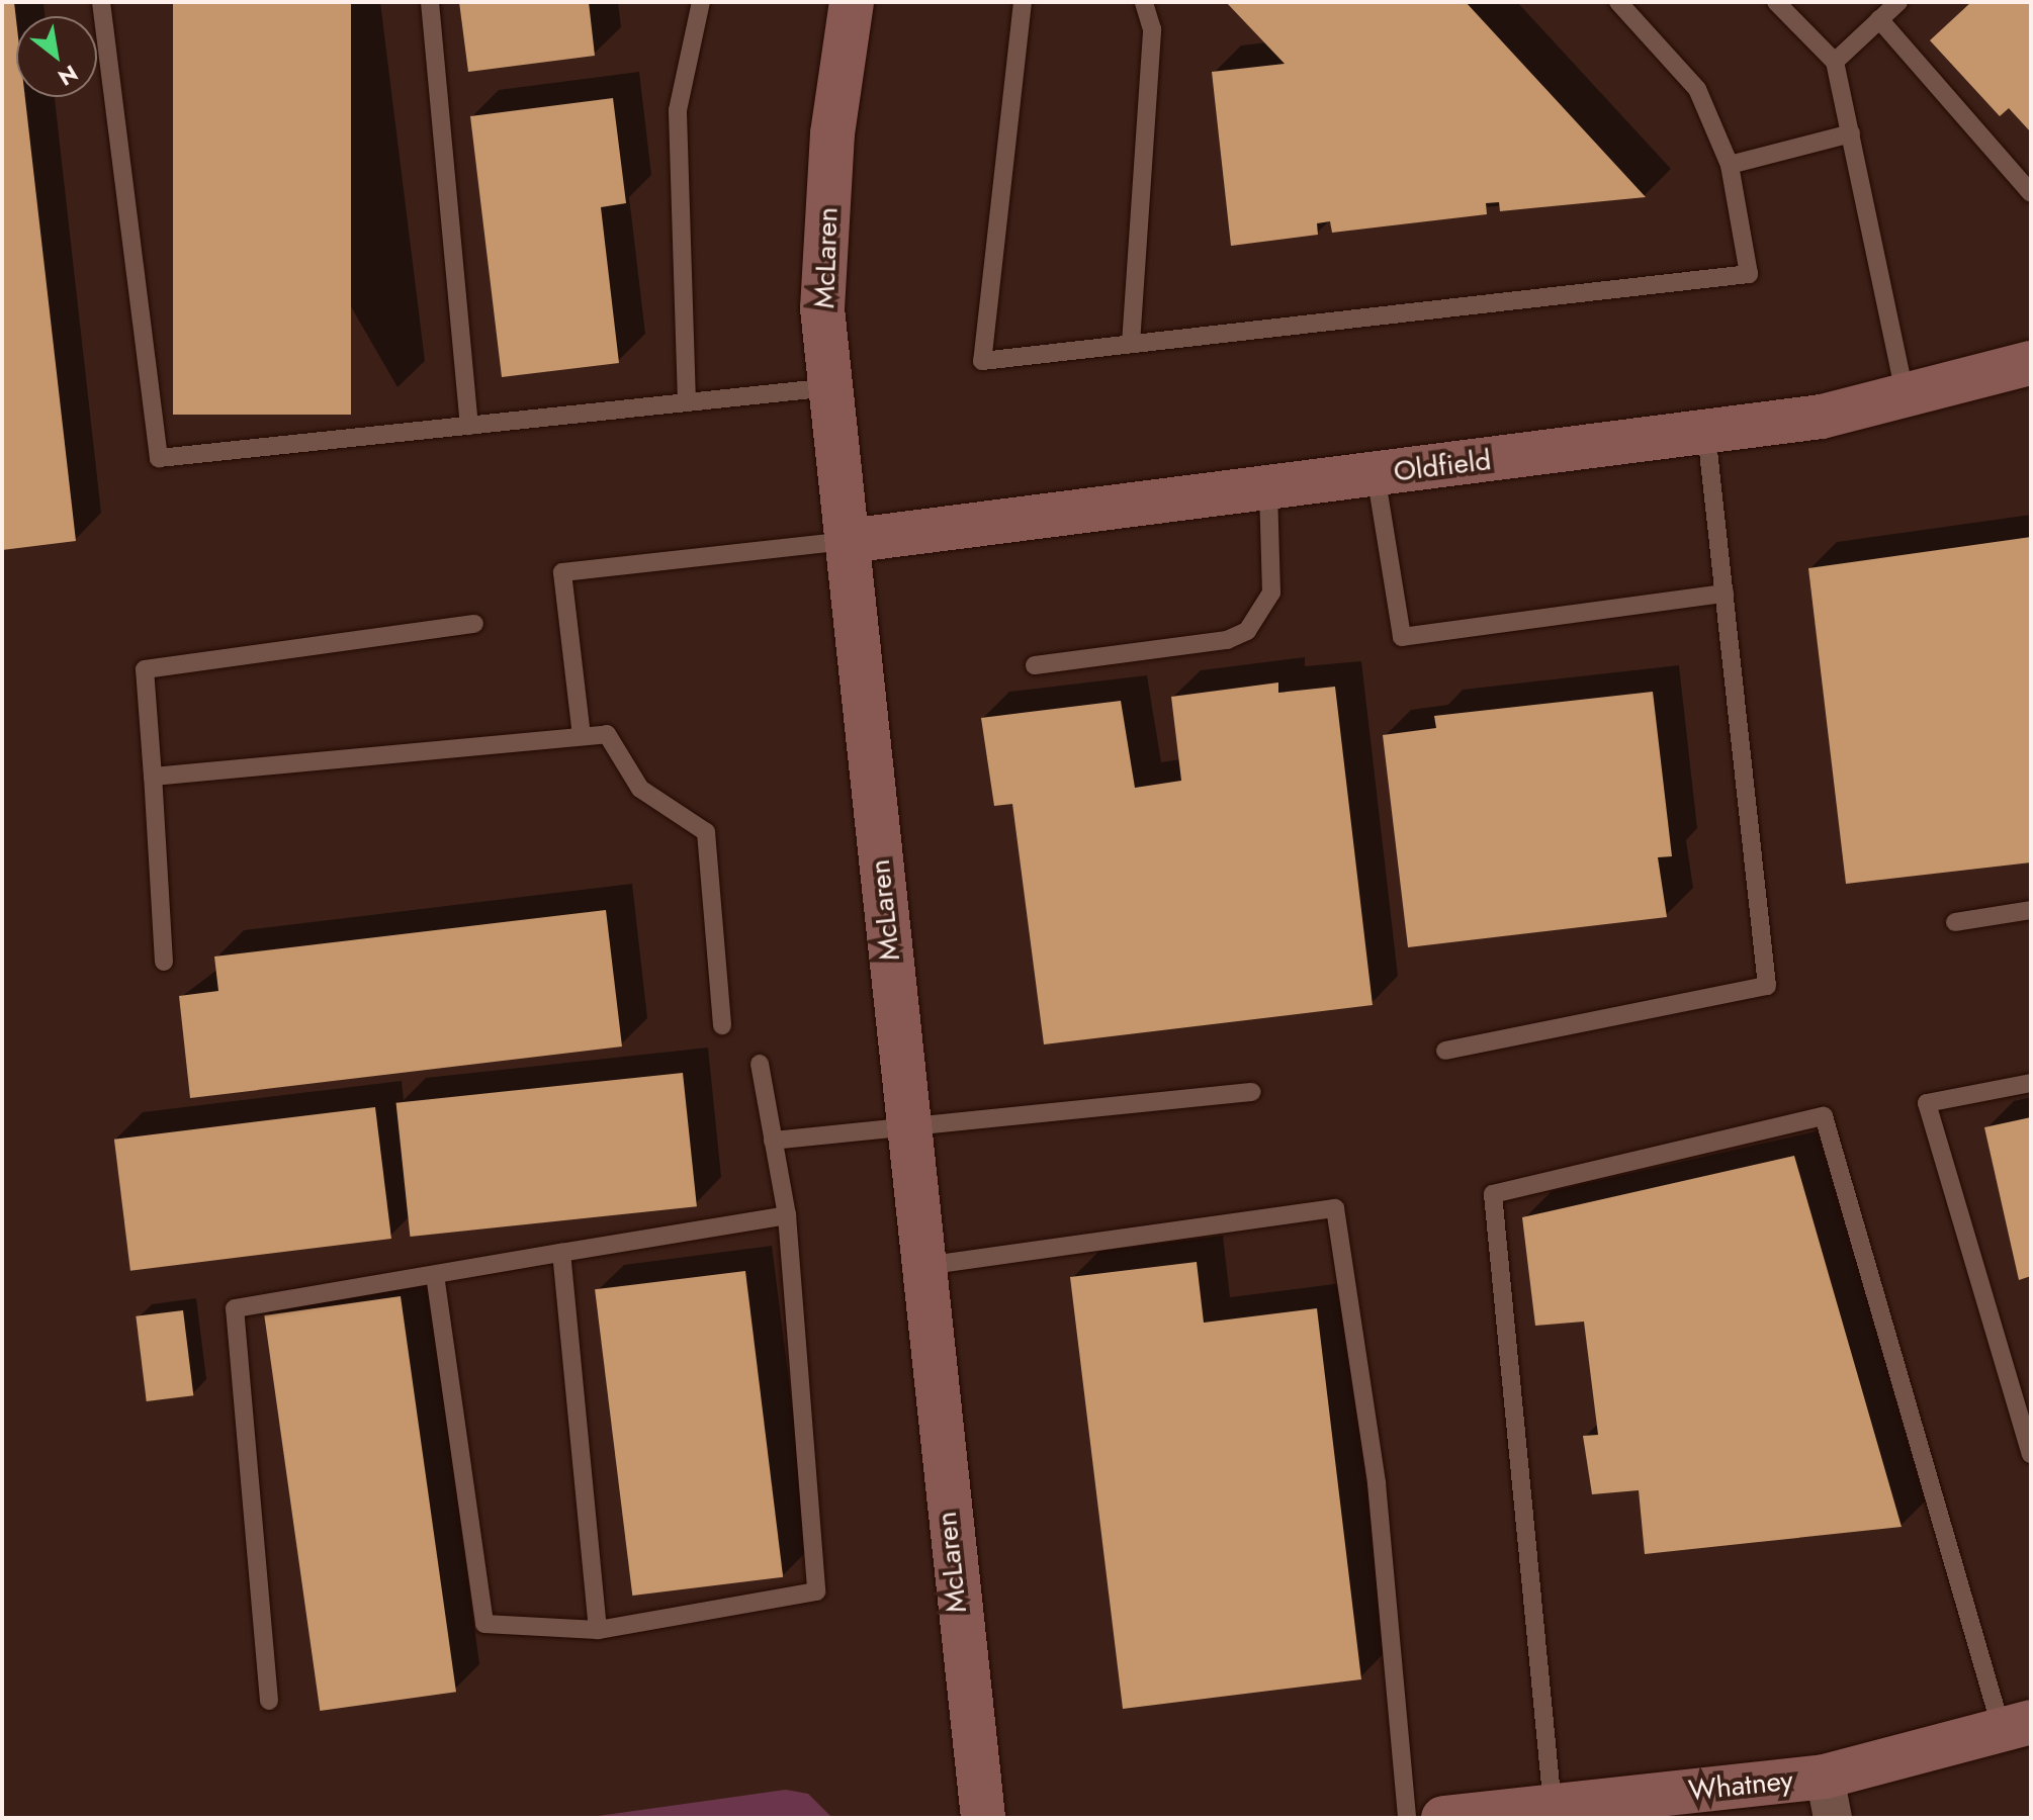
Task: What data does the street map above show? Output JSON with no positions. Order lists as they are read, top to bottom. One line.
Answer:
{"streets":{"street":["McLaren","Oldfield","Whatney"]},"crossings":[["McLaren","Oldfield"]],"north":"bottom right"}
